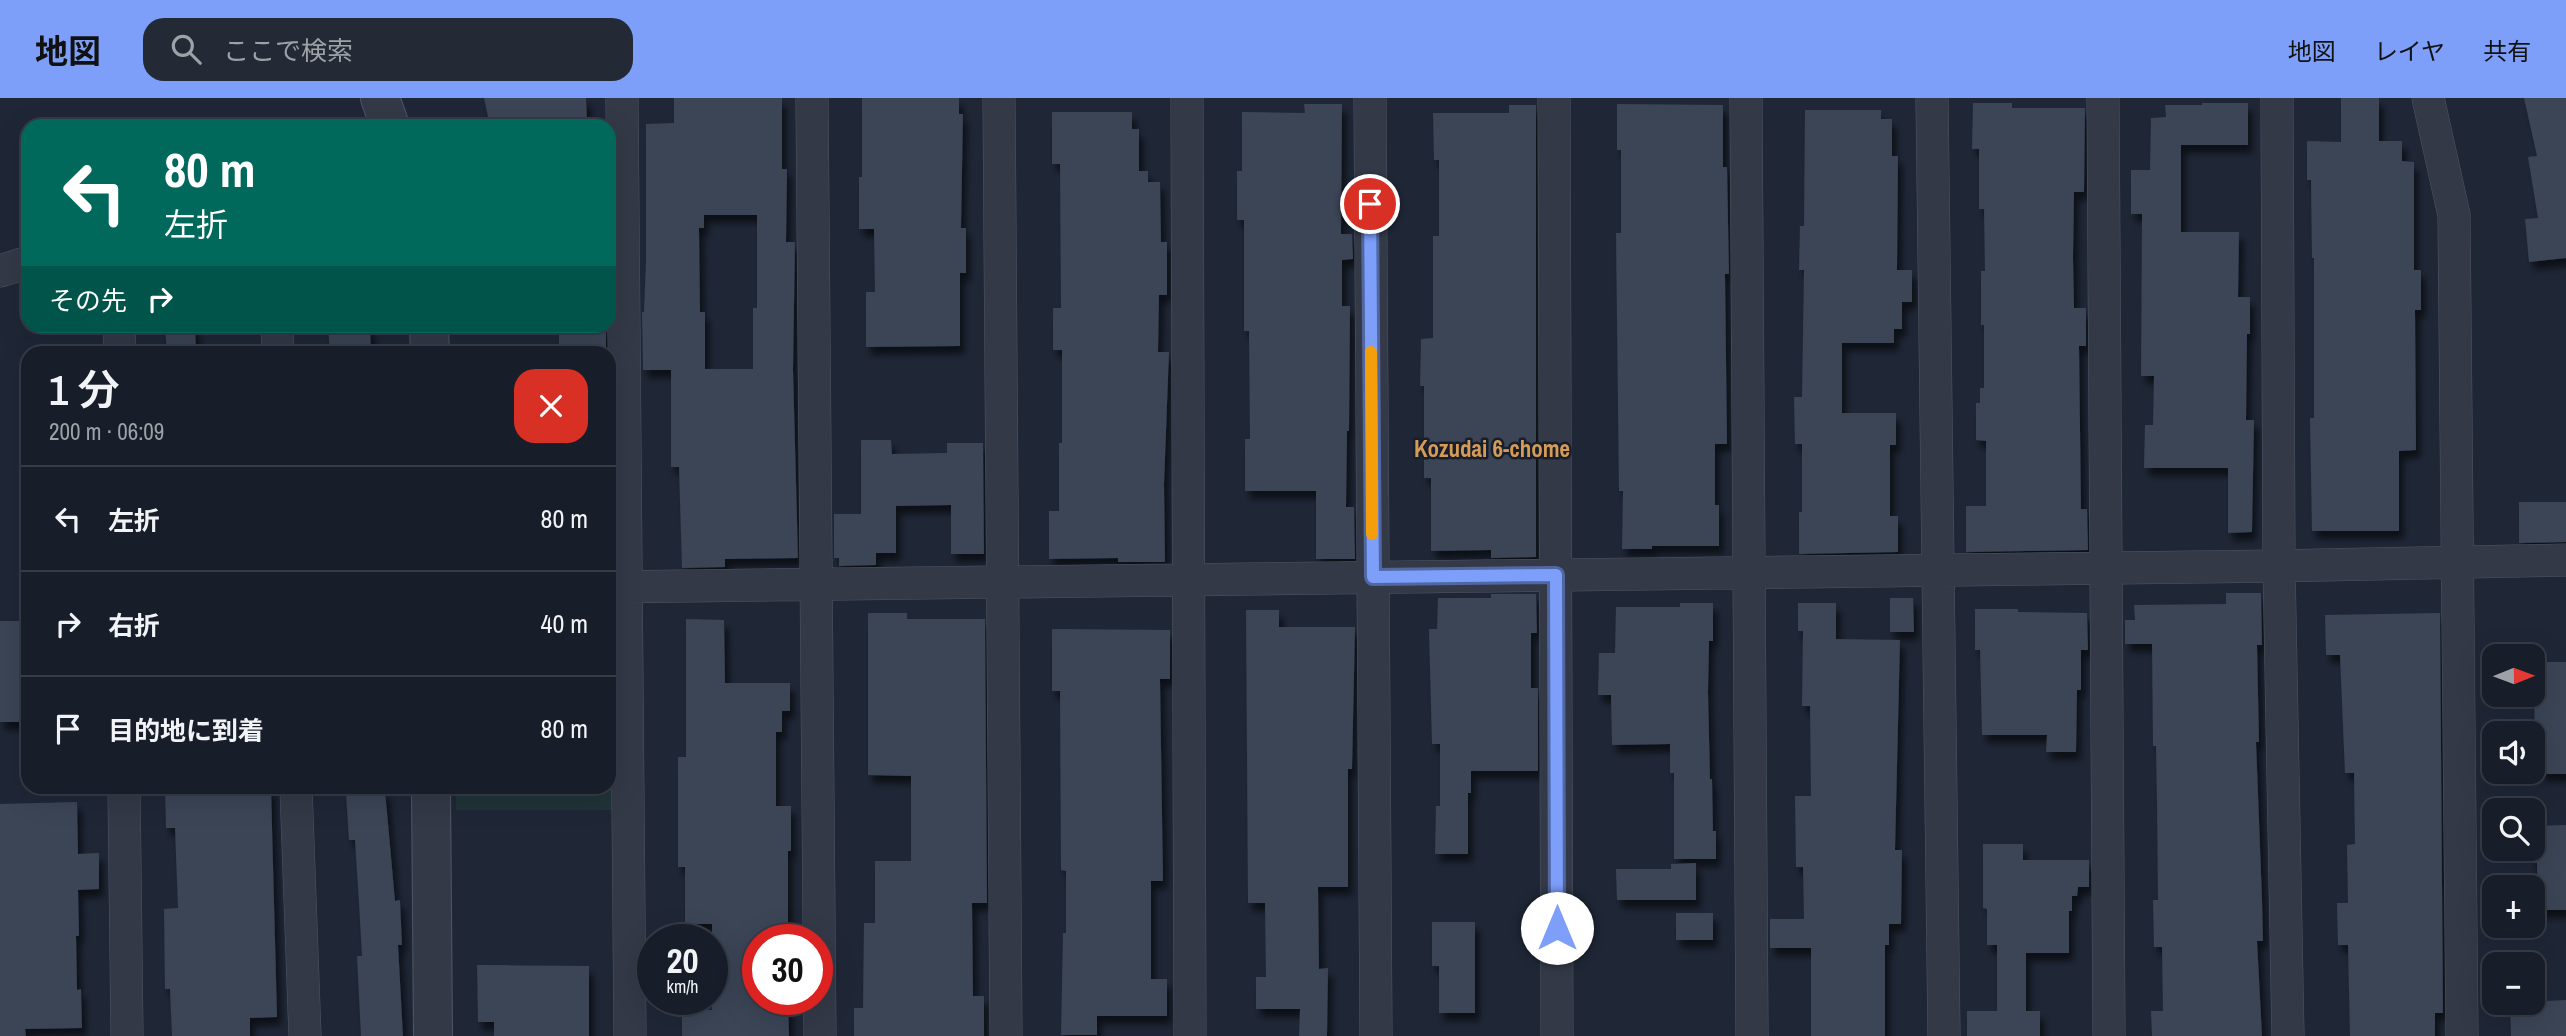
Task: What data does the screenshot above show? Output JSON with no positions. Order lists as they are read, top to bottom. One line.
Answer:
{"districts":["Kozudai 6-chome"],"north":"right","page":{"header":"地図","search":"ここで検索","nav":["地図","レイヤ","共有"],"turn":["80 m","左折"],"then":"その先","heading":["1 分","200 m · 06:09"],"list":[{"name":"左折","value":"80 m"},{"name":"右折","value":"40 m"},{"name":"目的地に到着","value":"80 m"}],"map_buttons":["+","−"],"speed":"20 km/h","limit":"30"}}
